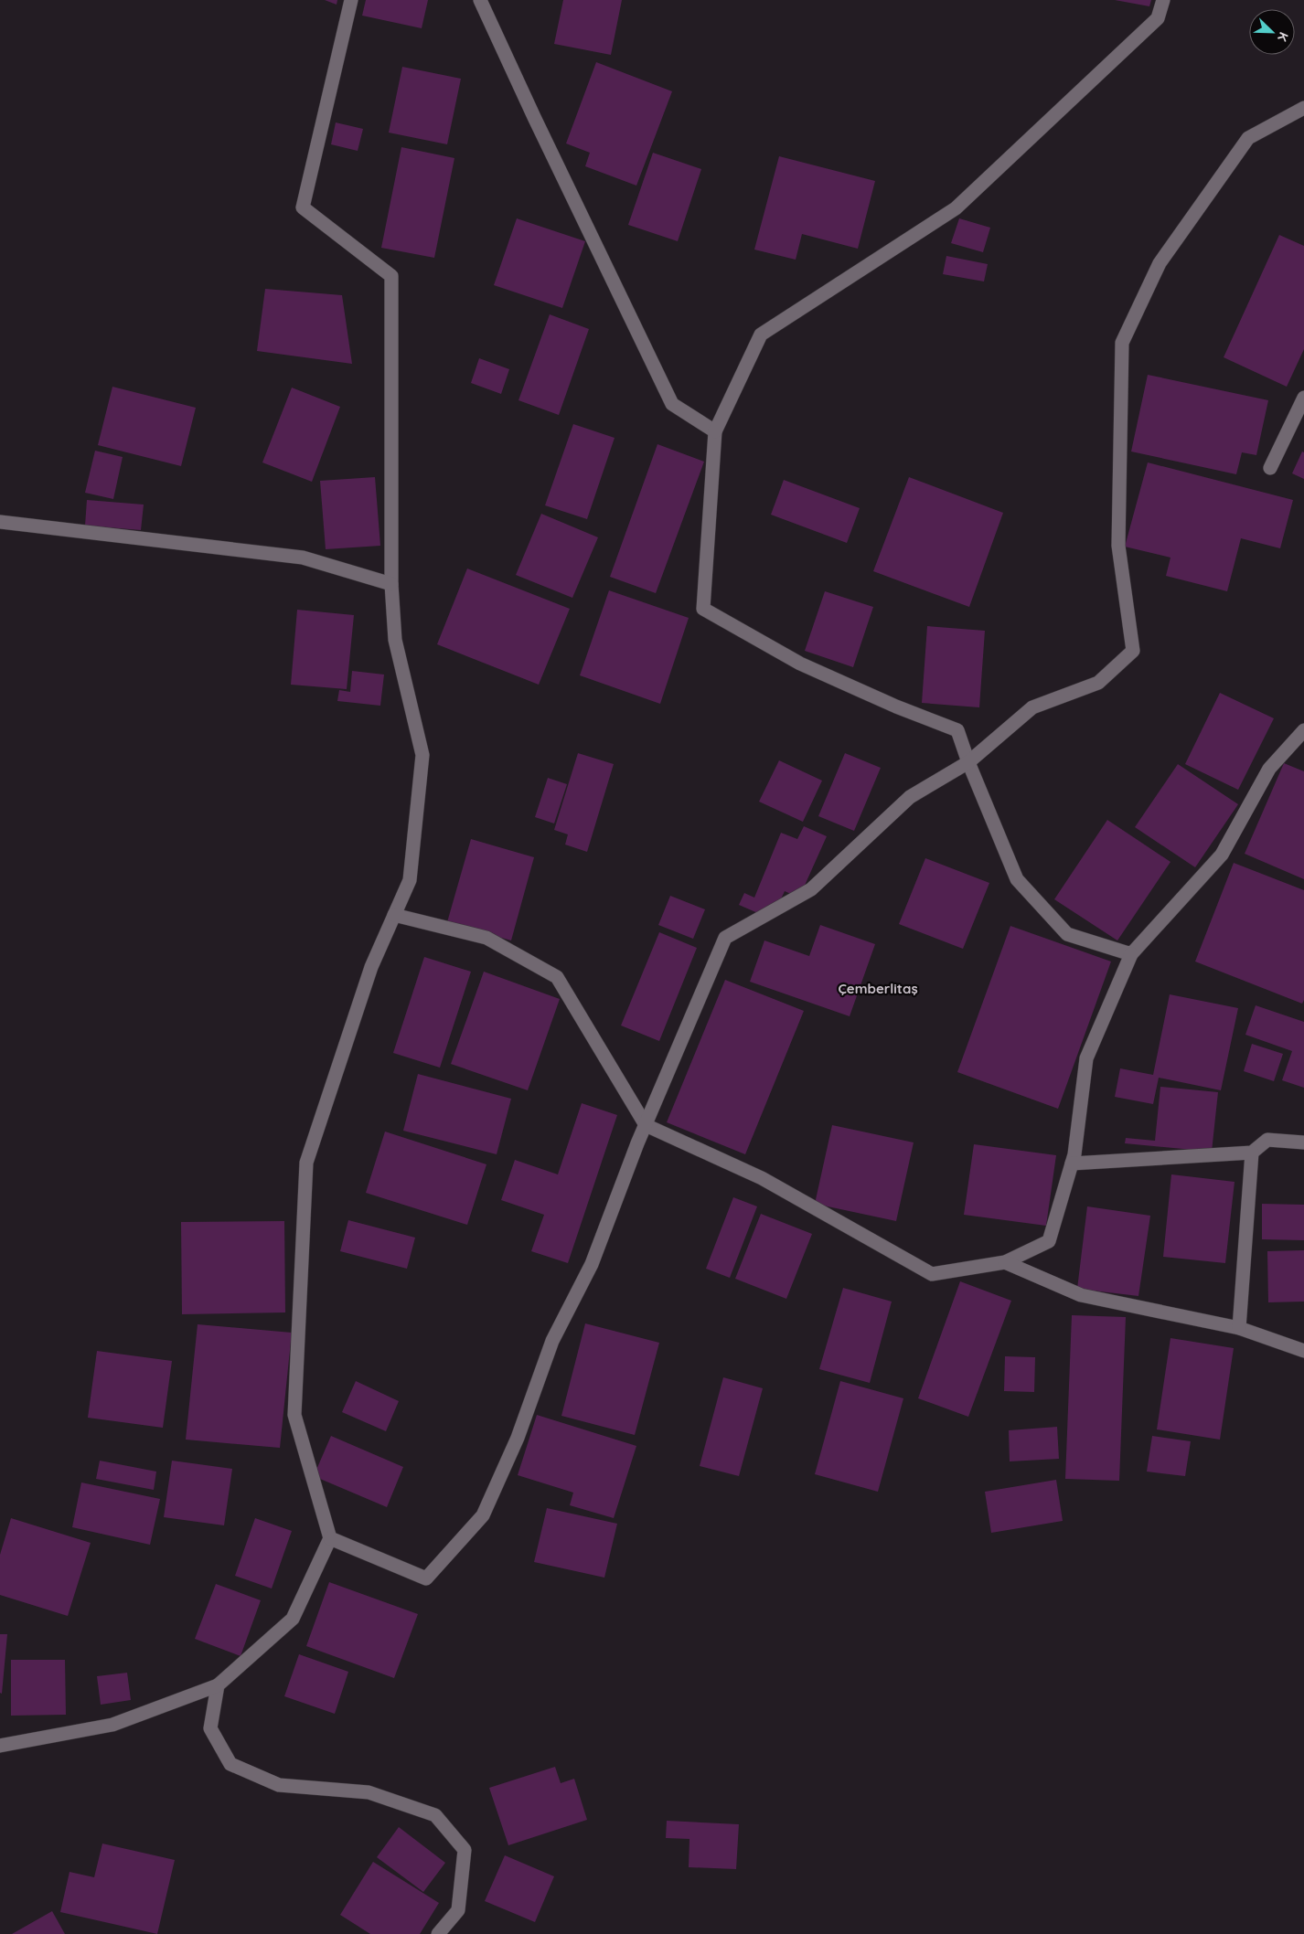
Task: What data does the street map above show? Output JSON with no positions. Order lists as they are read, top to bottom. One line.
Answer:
{"districts":["Çemberlitaş"],"north":"bottom right"}
